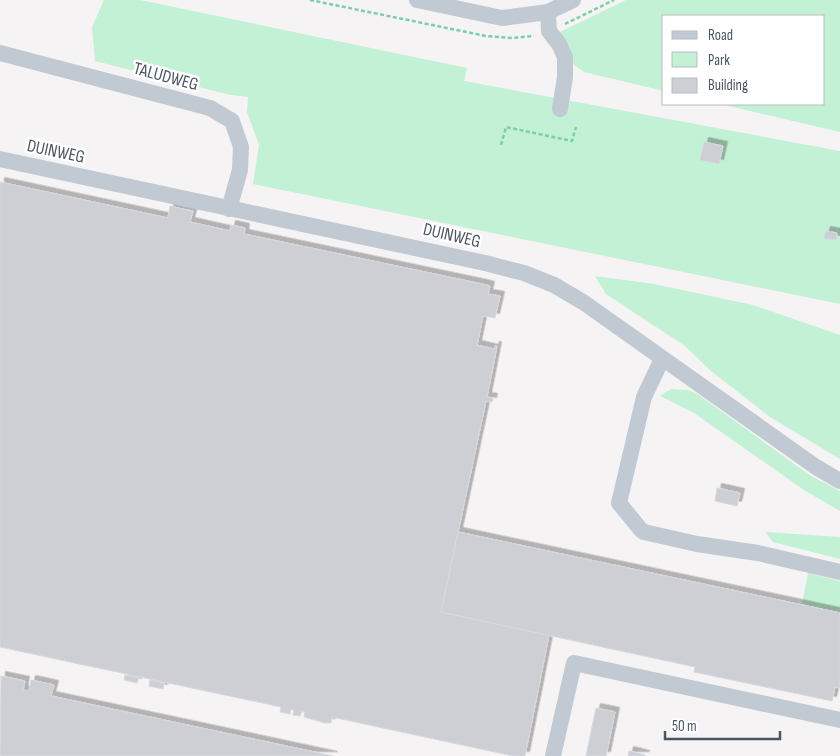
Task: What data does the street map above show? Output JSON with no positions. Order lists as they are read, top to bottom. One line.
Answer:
{"streets":{"lane":["TALUDWEG","DUINWEG"]},"crossings":[["TALUDWEG","DUINWEG"]],"legend":["Road","Park","Building"],"scale_bar":"50 m"}
